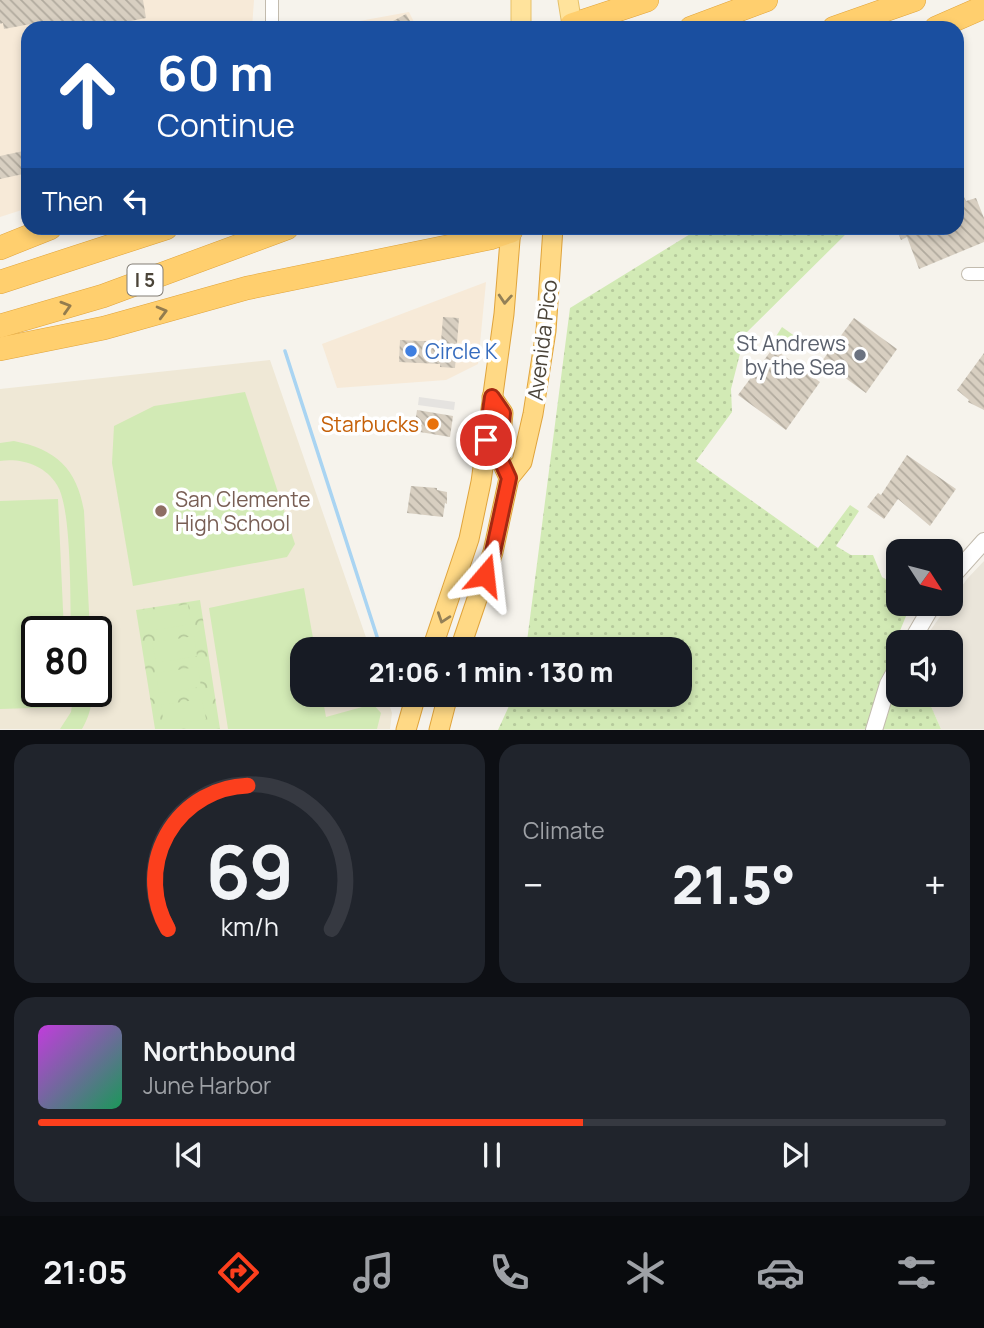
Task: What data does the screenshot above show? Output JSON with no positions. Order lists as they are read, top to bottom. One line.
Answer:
{"streets":{"highway":["I 5","Avenida Pico"]},"places":["Circle K","St Andrews by the Sea","Starbucks","San Clemente High School"],"north":"bottom right","page":{"turn":["60 m","Continue"],"then":"Then","limit":"80","trip":"21:06 · 1 min · 130 m","tile":"Climate","heat":["−","21.5°","+"],"song":["Northbound","June Harbor"],"tabs":"21:05","gauge":["69","km/h"]}}
